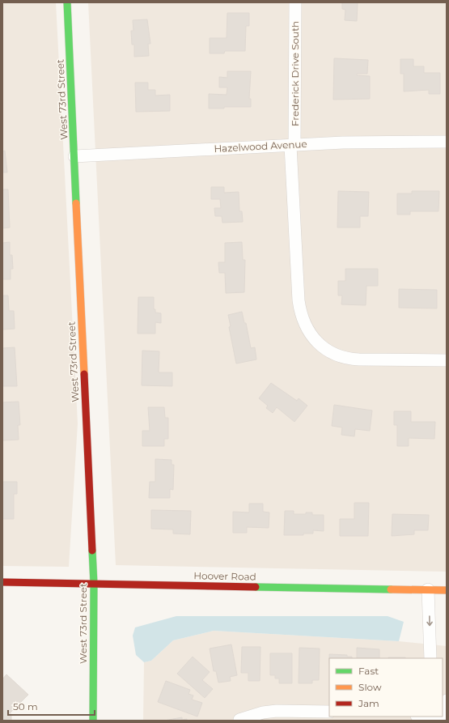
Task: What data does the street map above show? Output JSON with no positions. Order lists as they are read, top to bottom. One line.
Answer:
{"streets":{"main road":["West 73rd Street","Hoover Road"],"street":["Frederick Drive South","Hazelwood Avenue"]},"crossings":[["Frederick Drive South","Hazelwood Avenue"],["West 73rd Street","Hazelwood Avenue"],["West 73rd Street","Hoover Road"]],"legend":["Fast","Slow","Jam"],"scale_bar":"50 m"}
